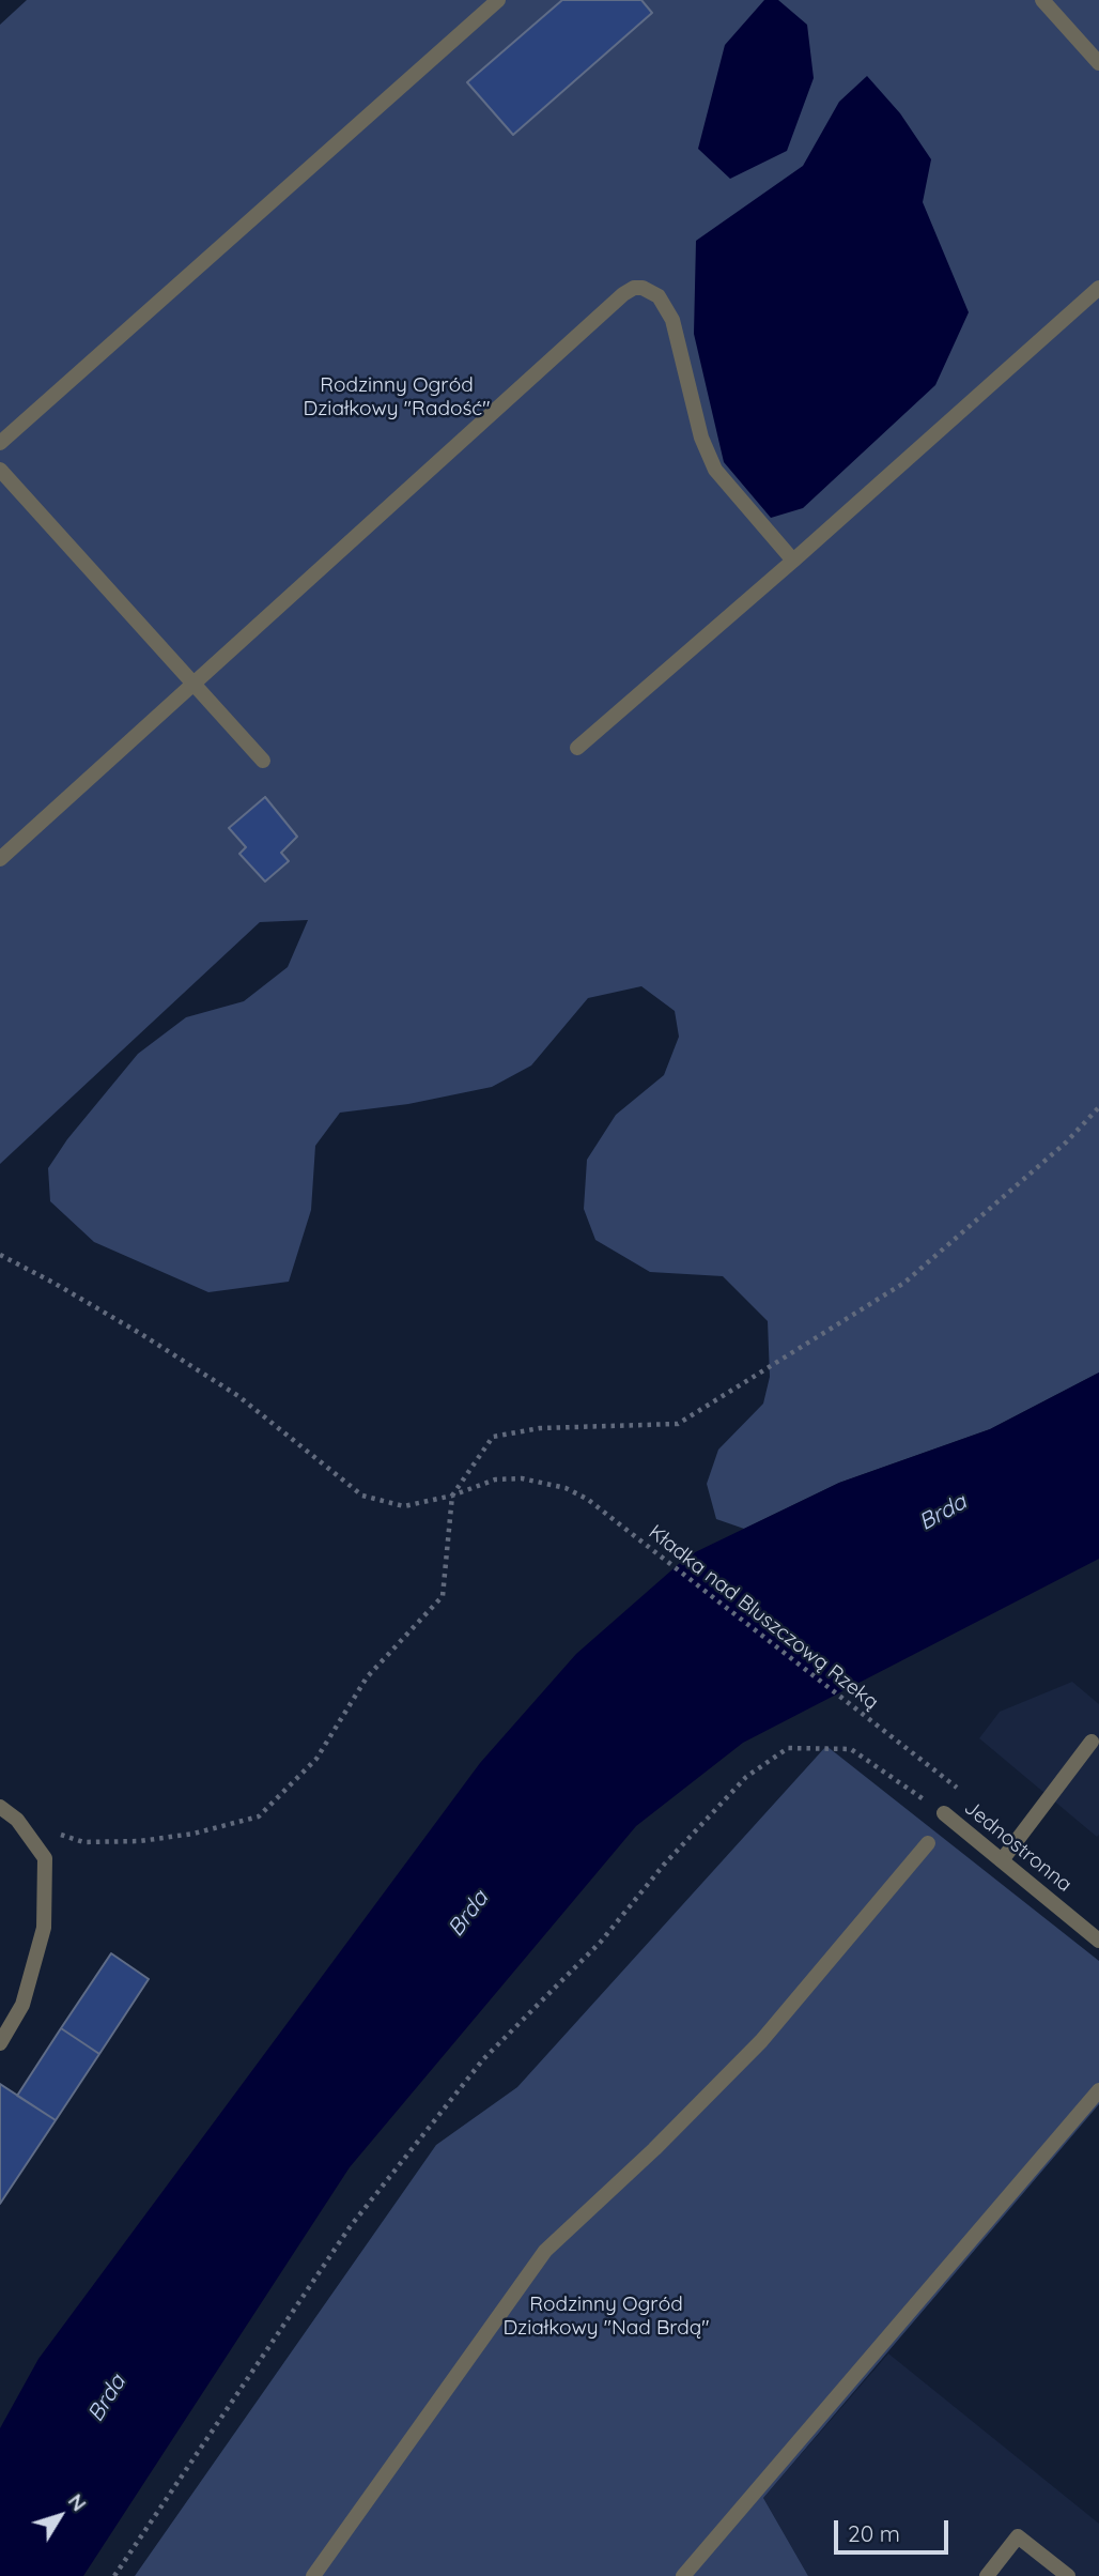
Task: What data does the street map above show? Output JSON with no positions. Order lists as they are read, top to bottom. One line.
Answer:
{"streets":{"street":["Jednostronna"],"path":["Kładka nad Bluszczową Rzeką"]},"water":["Brda"],"parks":["Rodzinny Ogród Działkowy \"Radość\"","Rodzinny Ogród Działkowy \"Nad Brdą\""],"scale_bar":"20 m","north":"top right"}
